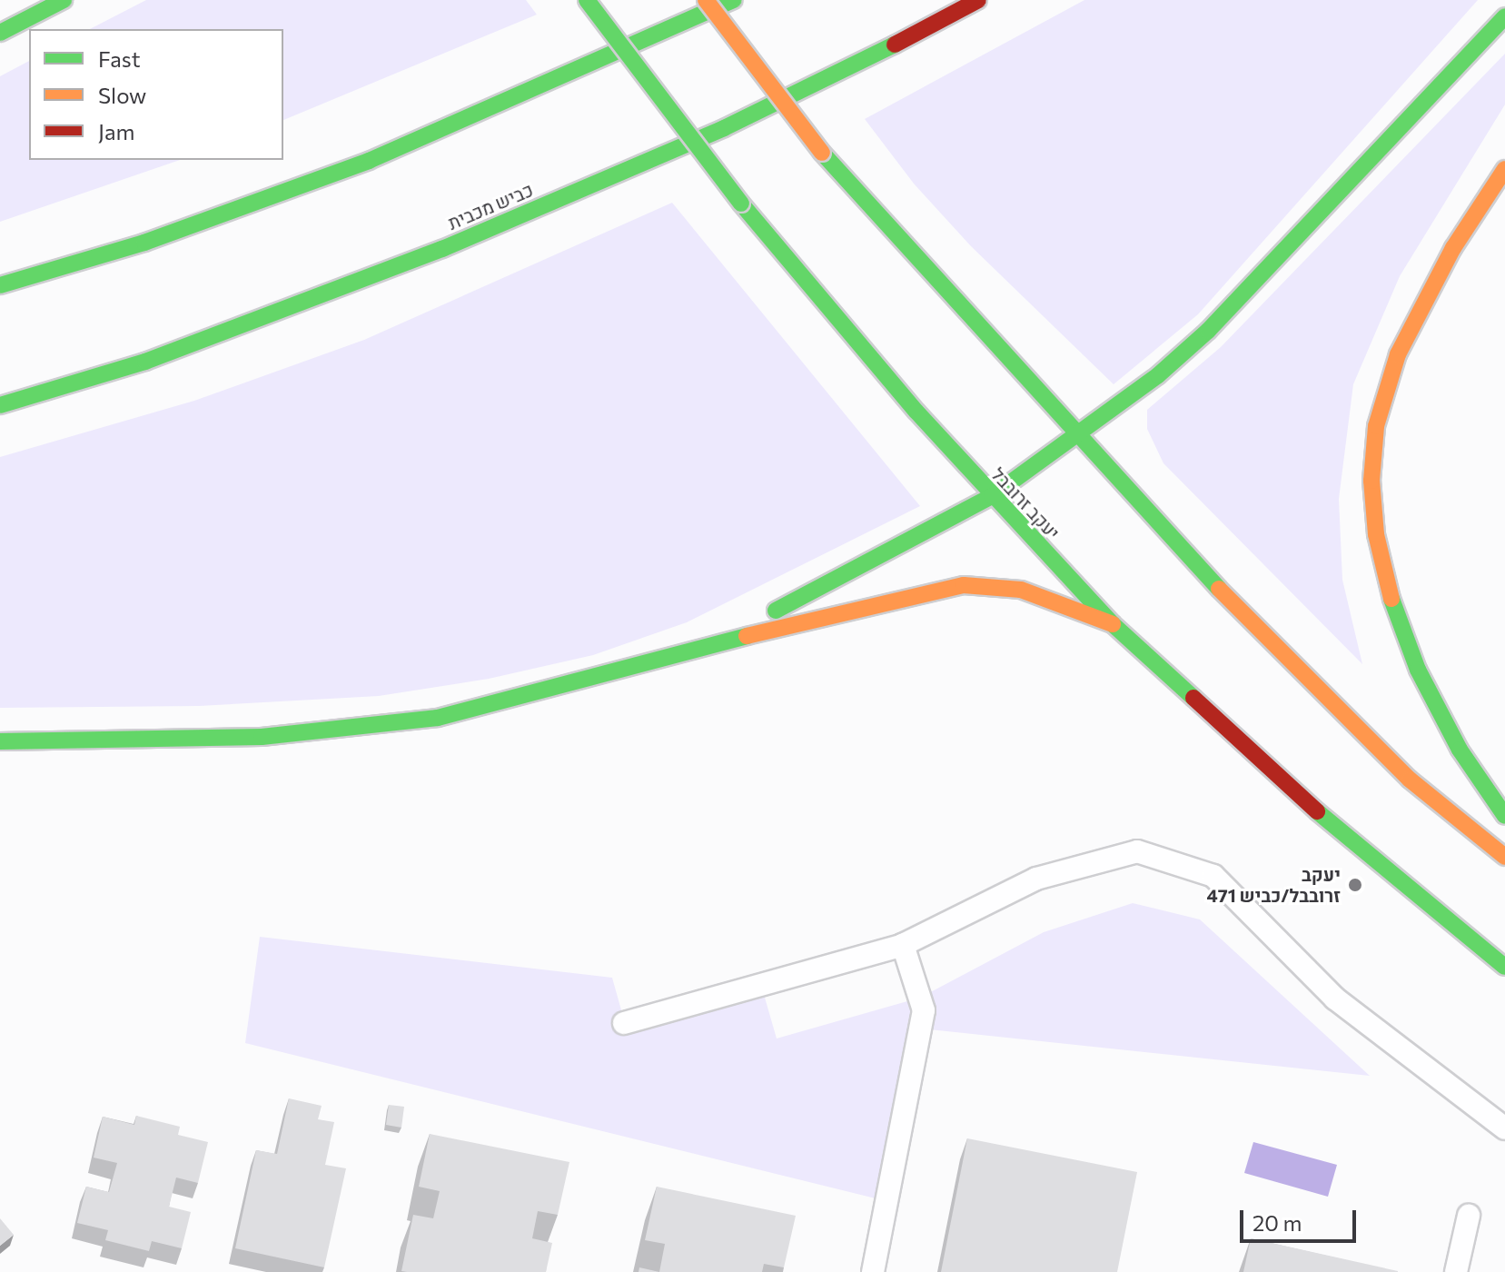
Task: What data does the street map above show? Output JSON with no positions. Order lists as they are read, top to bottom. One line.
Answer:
{"streets":{"main road":["כביש מכבית","יעקב זרובבל"]},"places":["יעקב זרובבל/כביש 471"],"legend":["Fast","Slow","Jam"],"scale_bar":"20 m"}
